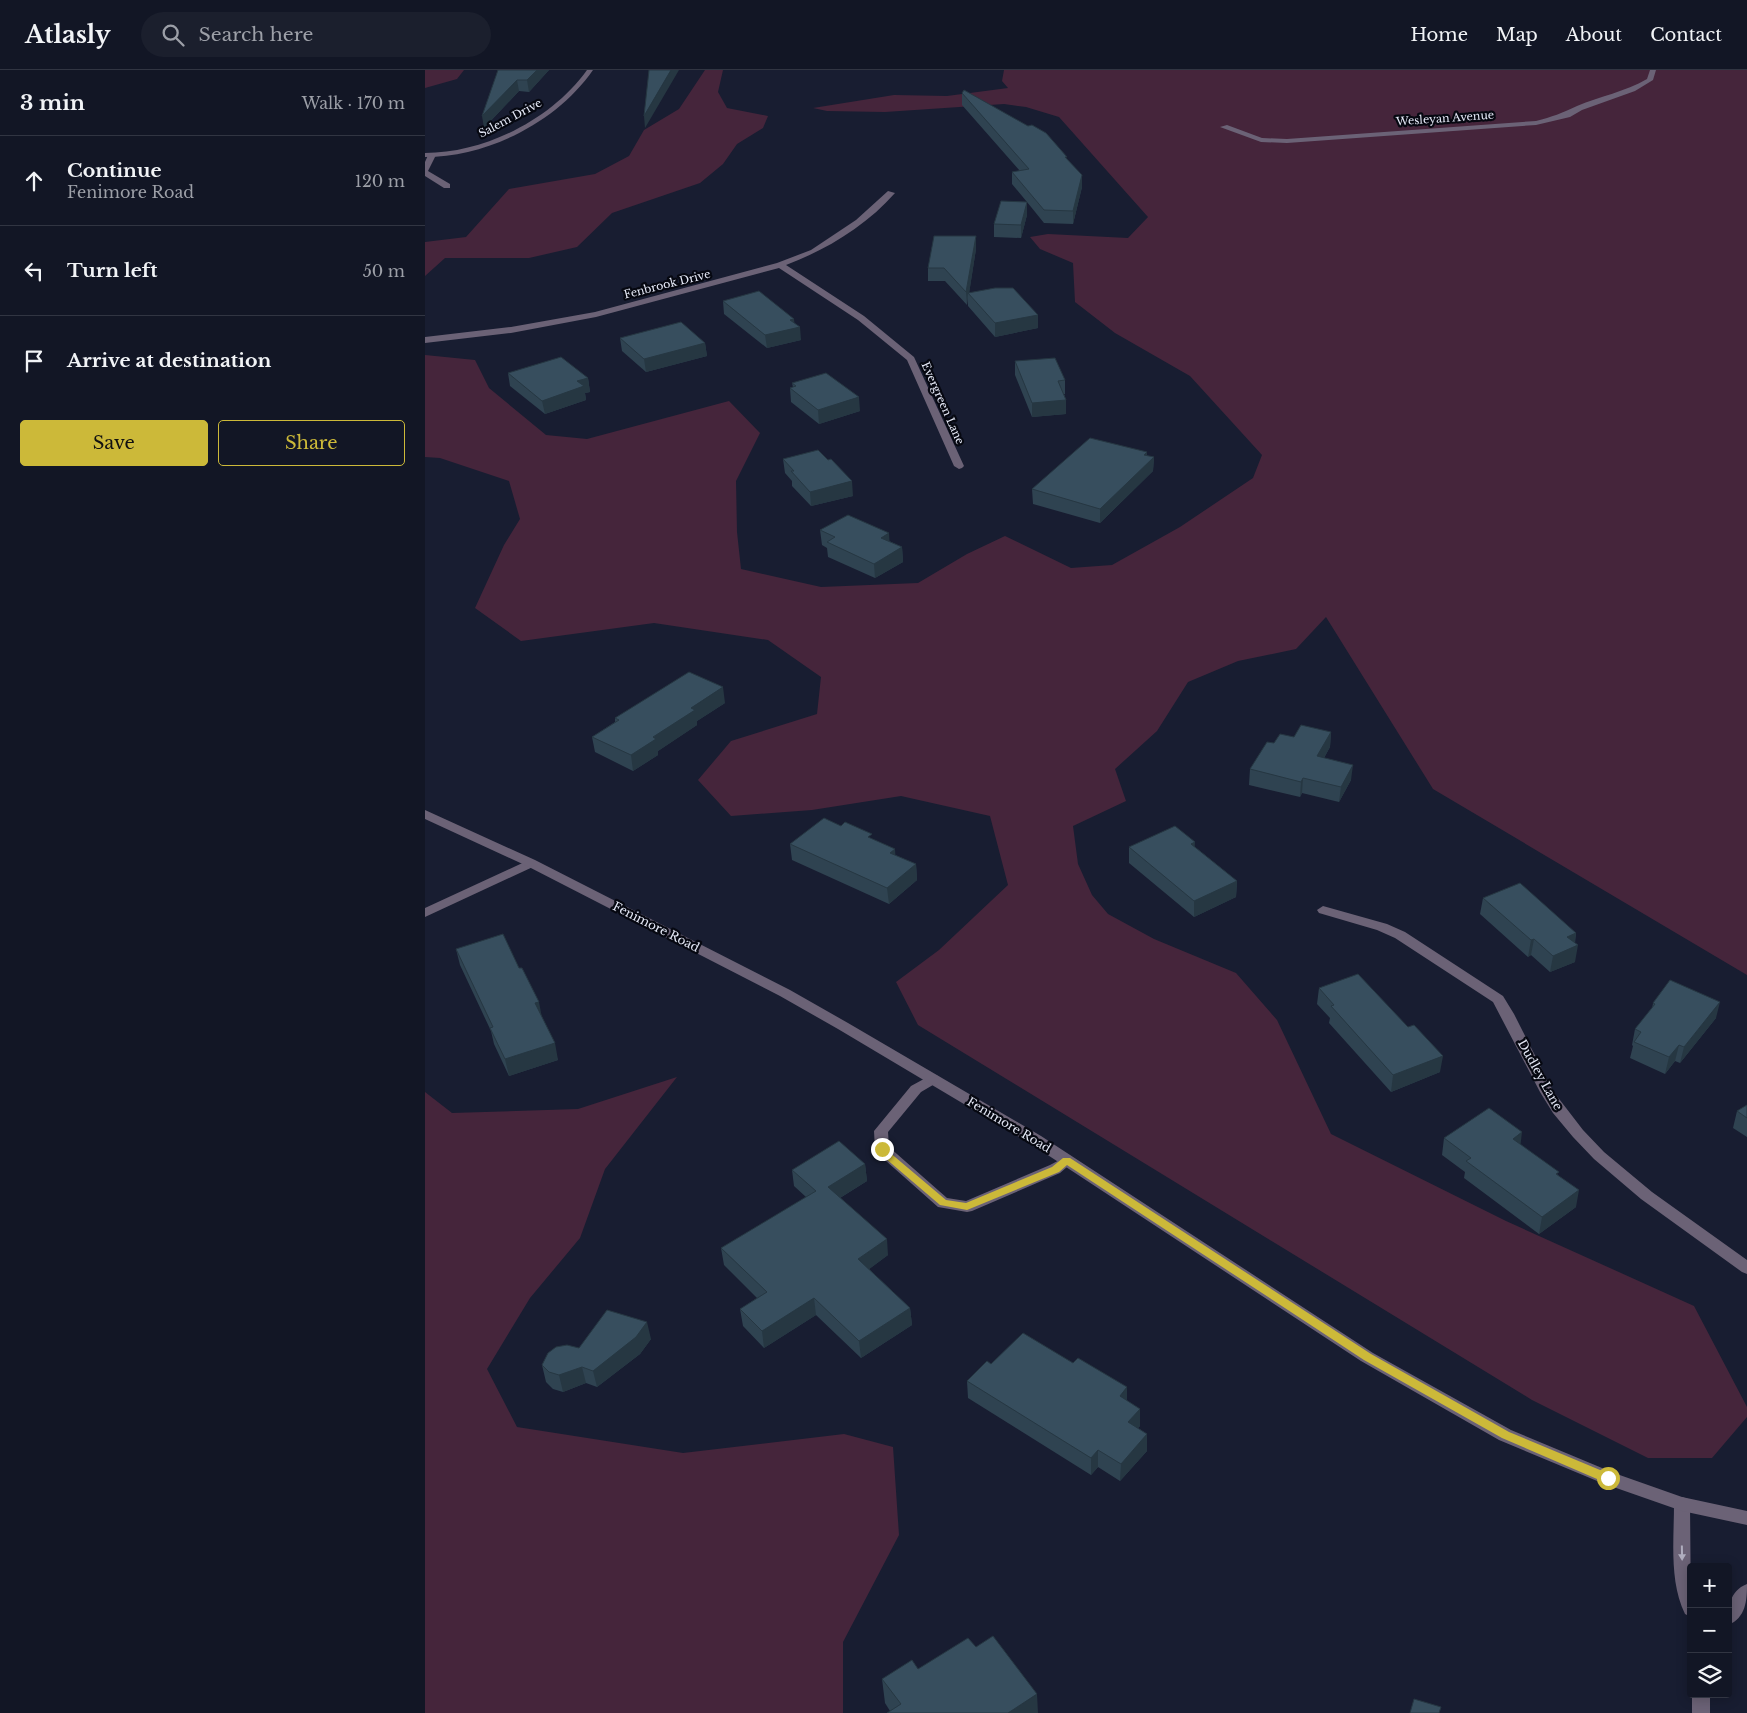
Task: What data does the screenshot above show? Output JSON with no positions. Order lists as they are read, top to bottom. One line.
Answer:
{"streets":{"street":["Salem Drive","Wesleyan Avenue","Fenbrook Drive","Evergreen Lane","Fenimore Road","Dudley Lane"]},"crossings":[["Fenbrook Drive","Evergreen Lane"]],"page":{"header":"Atlasly","search":"Search here","nav":["Home","Map","About","Contact"],"heading":["3 min","Walk · 170 m"],"list":[["Continue","Fenimore Road","120 m"],["Turn left","50 m"],"Arrive at destination"],"buttons":["Save","Share"],"map_buttons":["+","−"]}}
